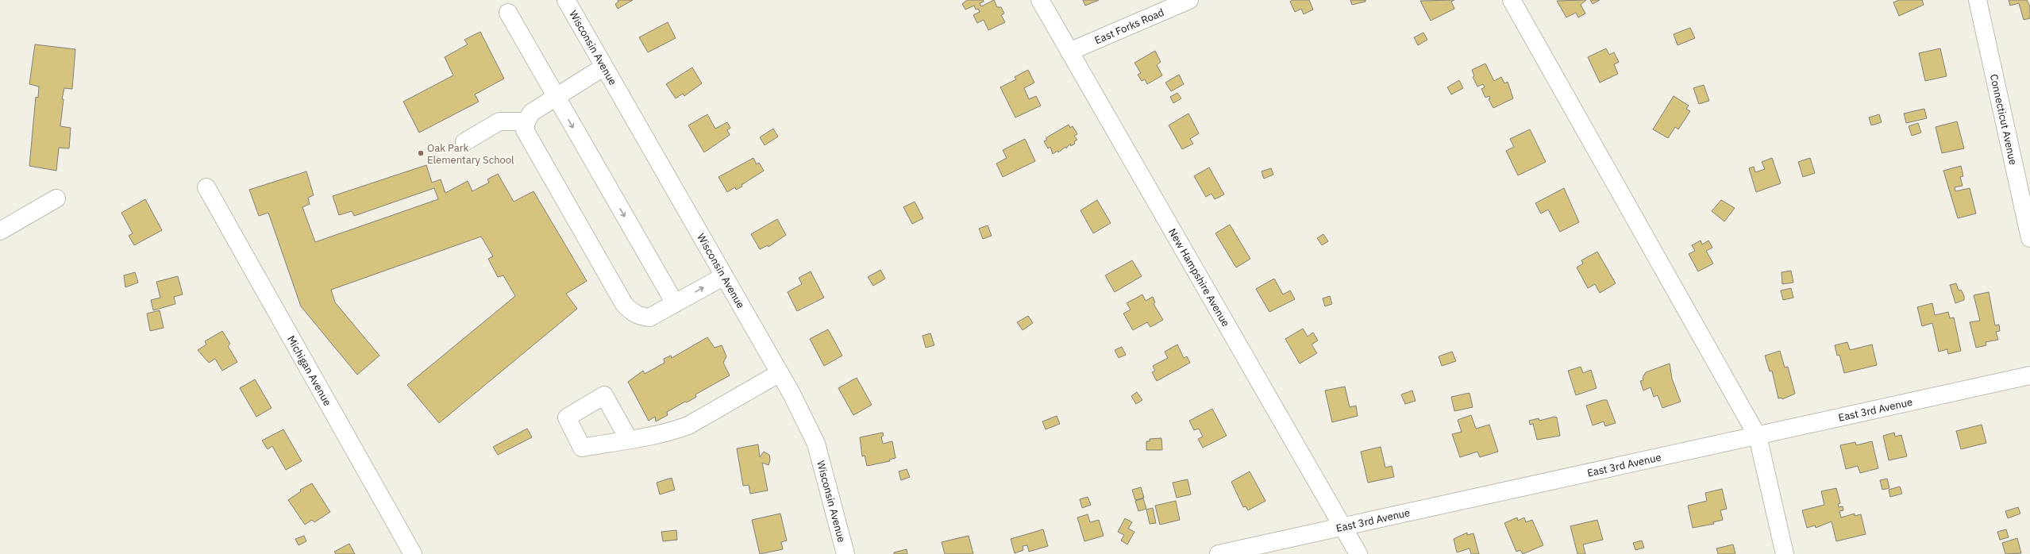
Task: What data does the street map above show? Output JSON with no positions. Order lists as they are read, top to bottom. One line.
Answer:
{"streets":{"street":["East Forks Road","Wisconsin Avenue","Connecticut Avenue","New Hampshire Avenue","Michigan Avenue","East 3rd Avenue"]},"crossings":[["East Forks Road","New Hampshire Avenue"],["New Hampshire Avenue","East 3rd Avenue"]],"places":["Oak Park Elementary School"]}
